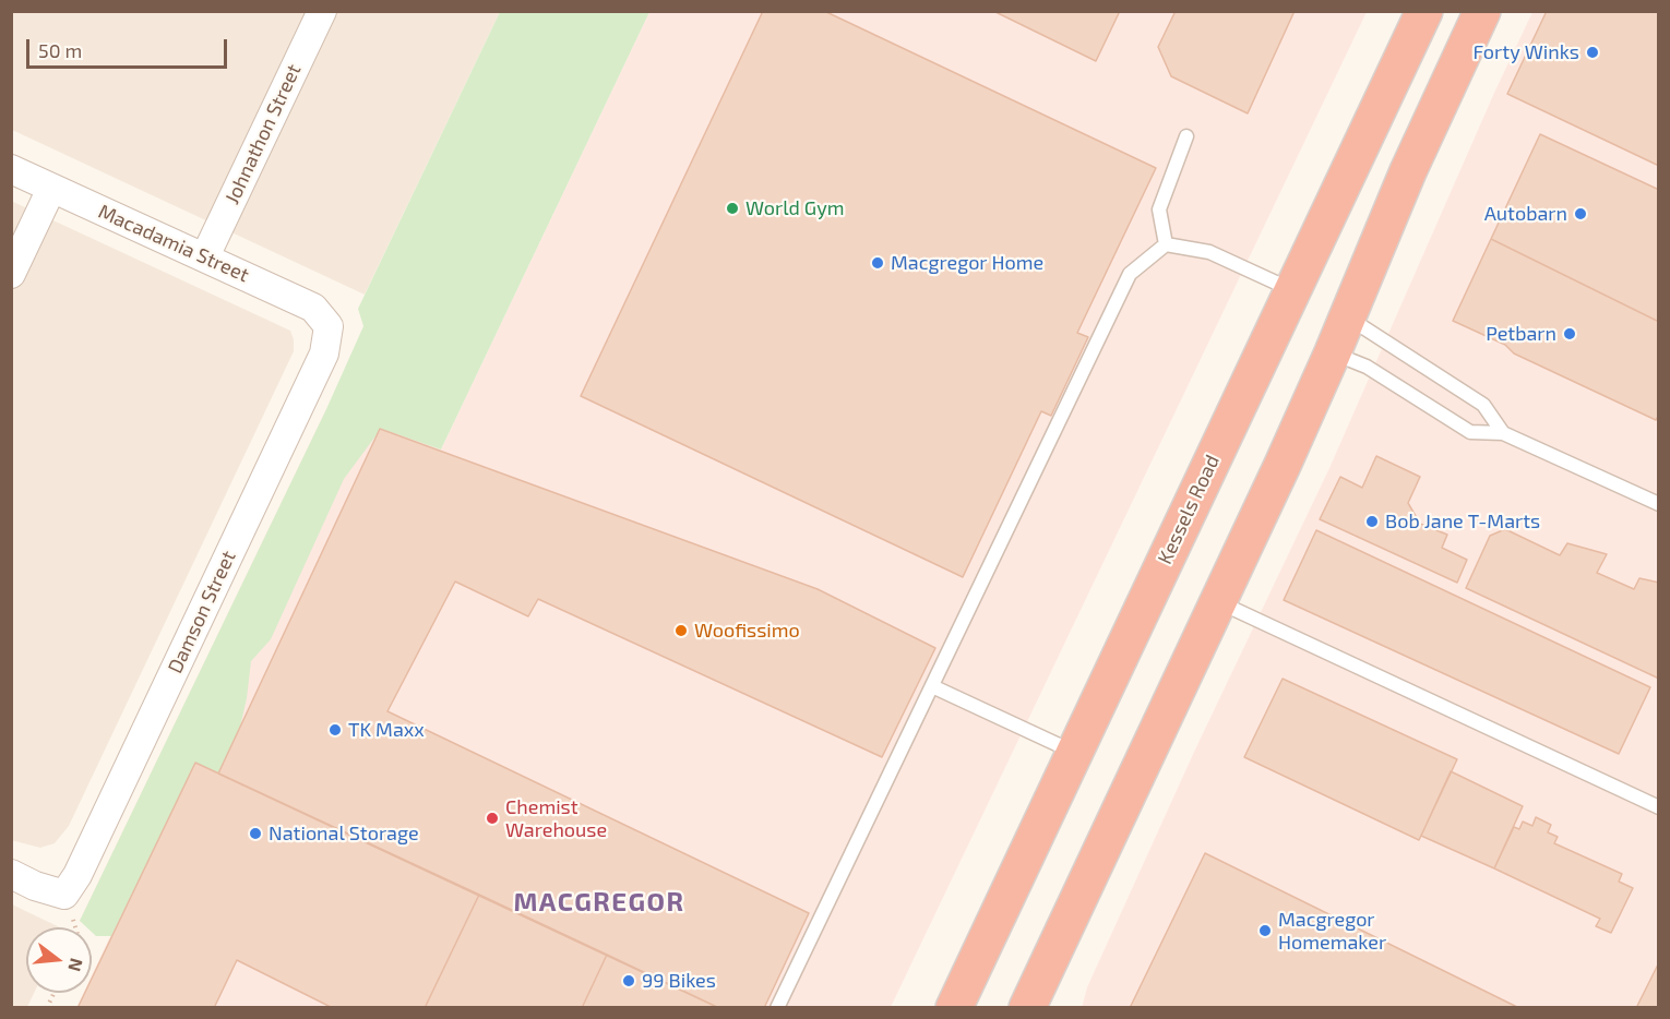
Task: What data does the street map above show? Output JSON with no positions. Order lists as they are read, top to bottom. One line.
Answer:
{"streets":{"highway":["Kessels Road"],"street":["Johnathon Street","Macadamia Street","Damson Street"]},"crossings":[["Johnathon Street","Macadamia Street"],["Macadamia Street","Damson Street"]],"districts":["MACGREGOR"],"places":["Forty Winks","World Gym","Autobarn","Macgregor Home","Petbarn","Bob Jane T-Marts","Woofissimo","TK Maxx","Chemist Warehouse","National Storage","Macgregor Homemaker","99 Bikes"],"scale_bar":"50 m","north":"right"}
